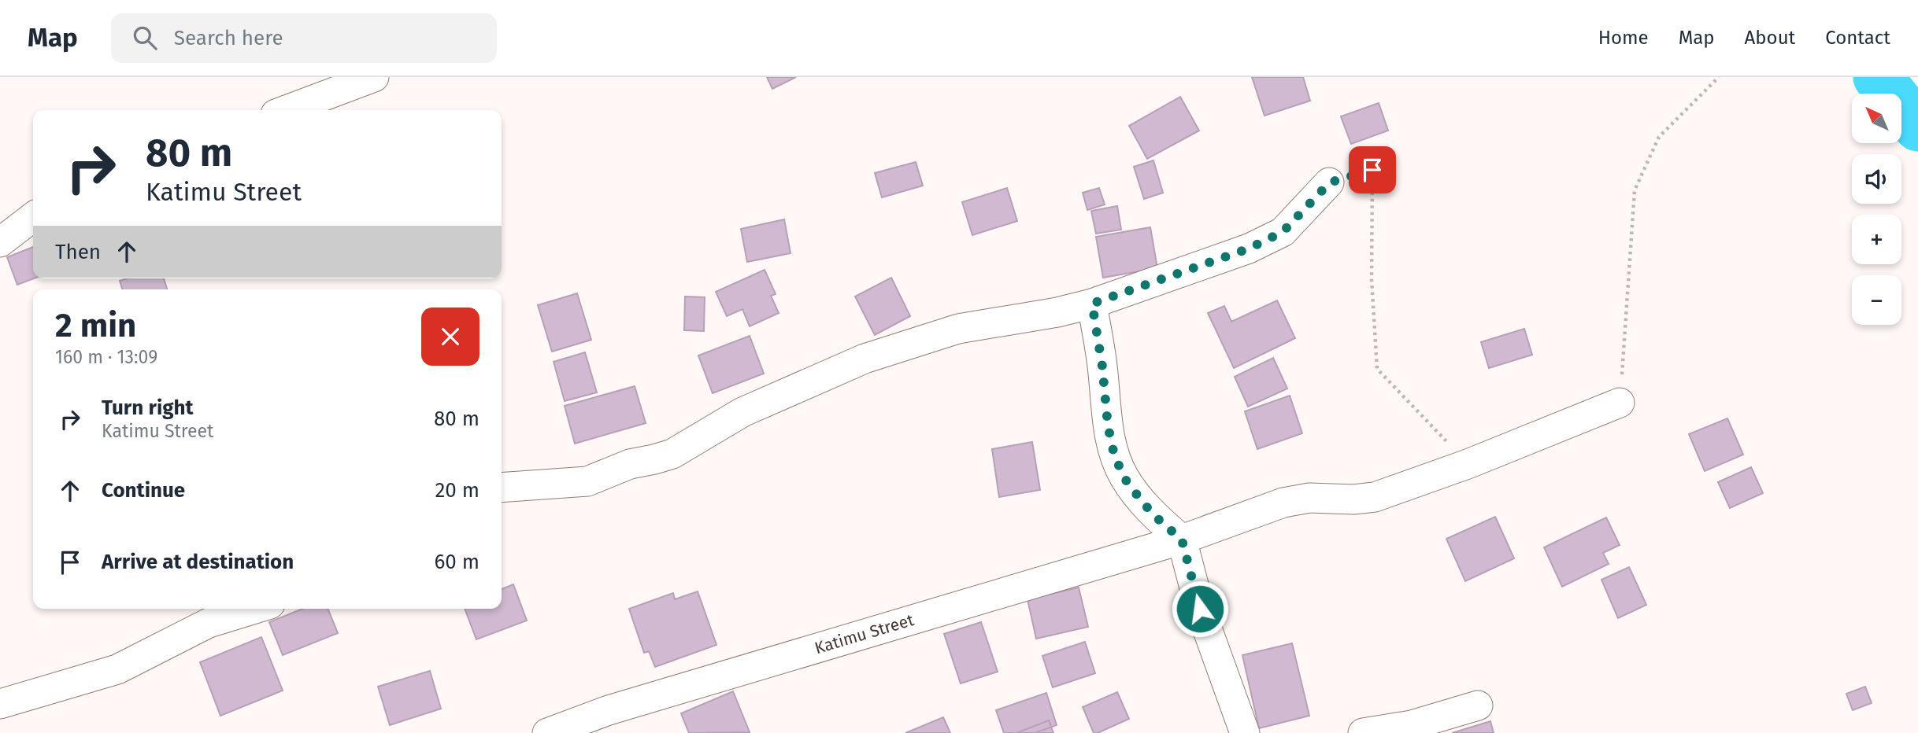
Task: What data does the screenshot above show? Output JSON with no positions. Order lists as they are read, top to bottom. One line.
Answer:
{"streets":{"street":["Katimu Street"]},"north":"top left","page":{"header":"Map","search":"Search here","nav":["Home","Map","About","Contact"],"map_buttons":["+","−"],"turn":["80 m","Katimu Street"],"then":"Then","heading":["2 min","160 m · 13:09"],"list":[{"name":"Turn right","note":"Katimu Street","value":"80 m"},{"name":"Continue","value":"20 m"},{"name":"Arrive at destination","value":"60 m"}]}}
